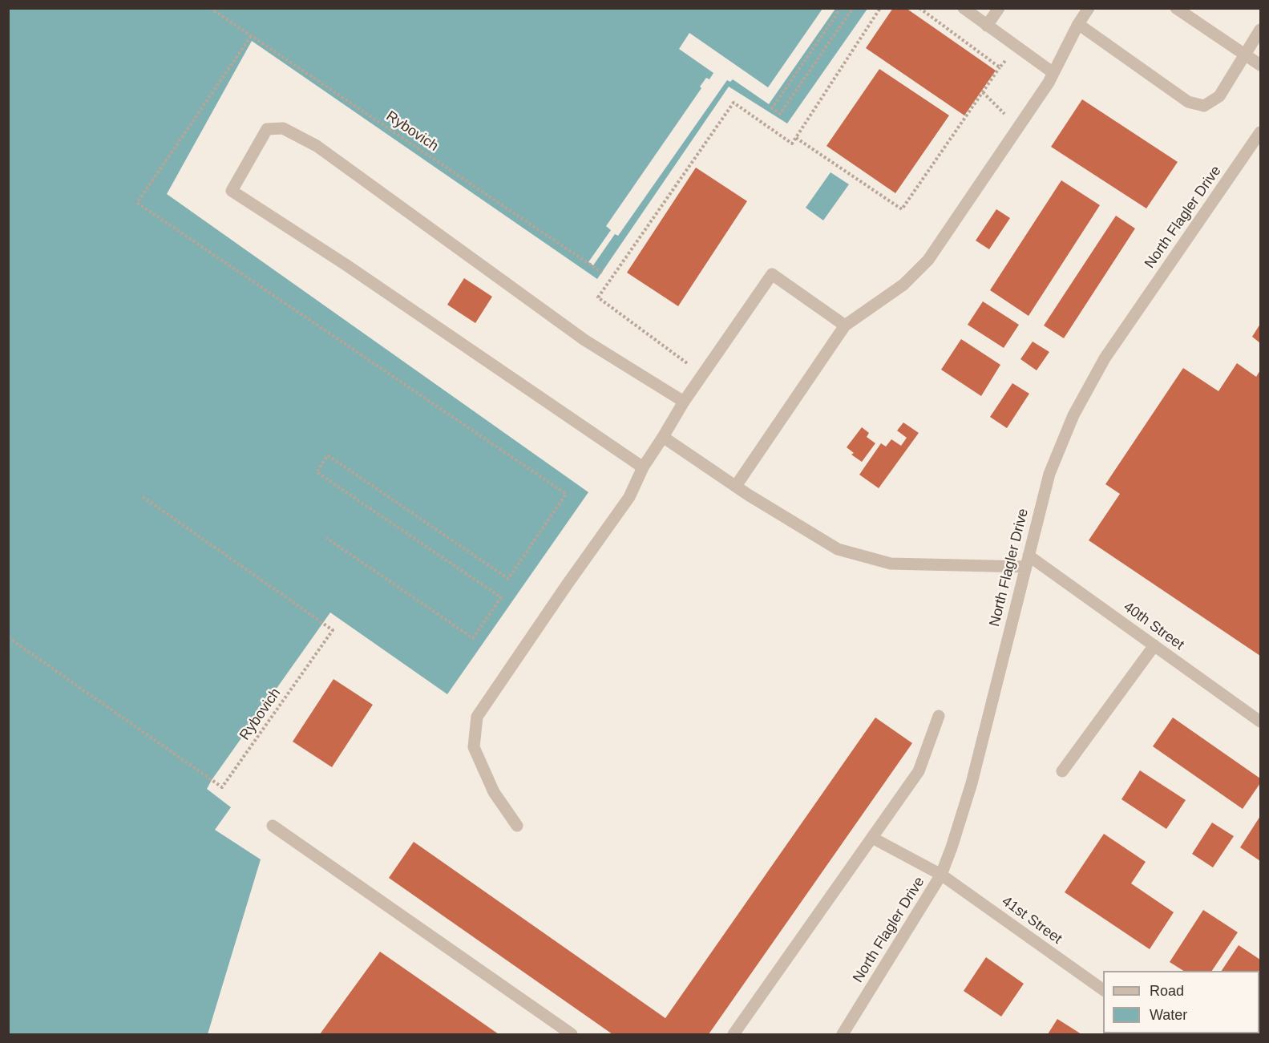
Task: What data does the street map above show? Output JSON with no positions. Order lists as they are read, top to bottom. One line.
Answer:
{"streets":{"street":["North Flagler Drive","40th Street","41st Street"],"path":["Rybovich"]},"crossings":[["North Flagler Drive","40th Street"],["North Flagler Drive","41st Street"]],"legend":["Road","Water"]}
